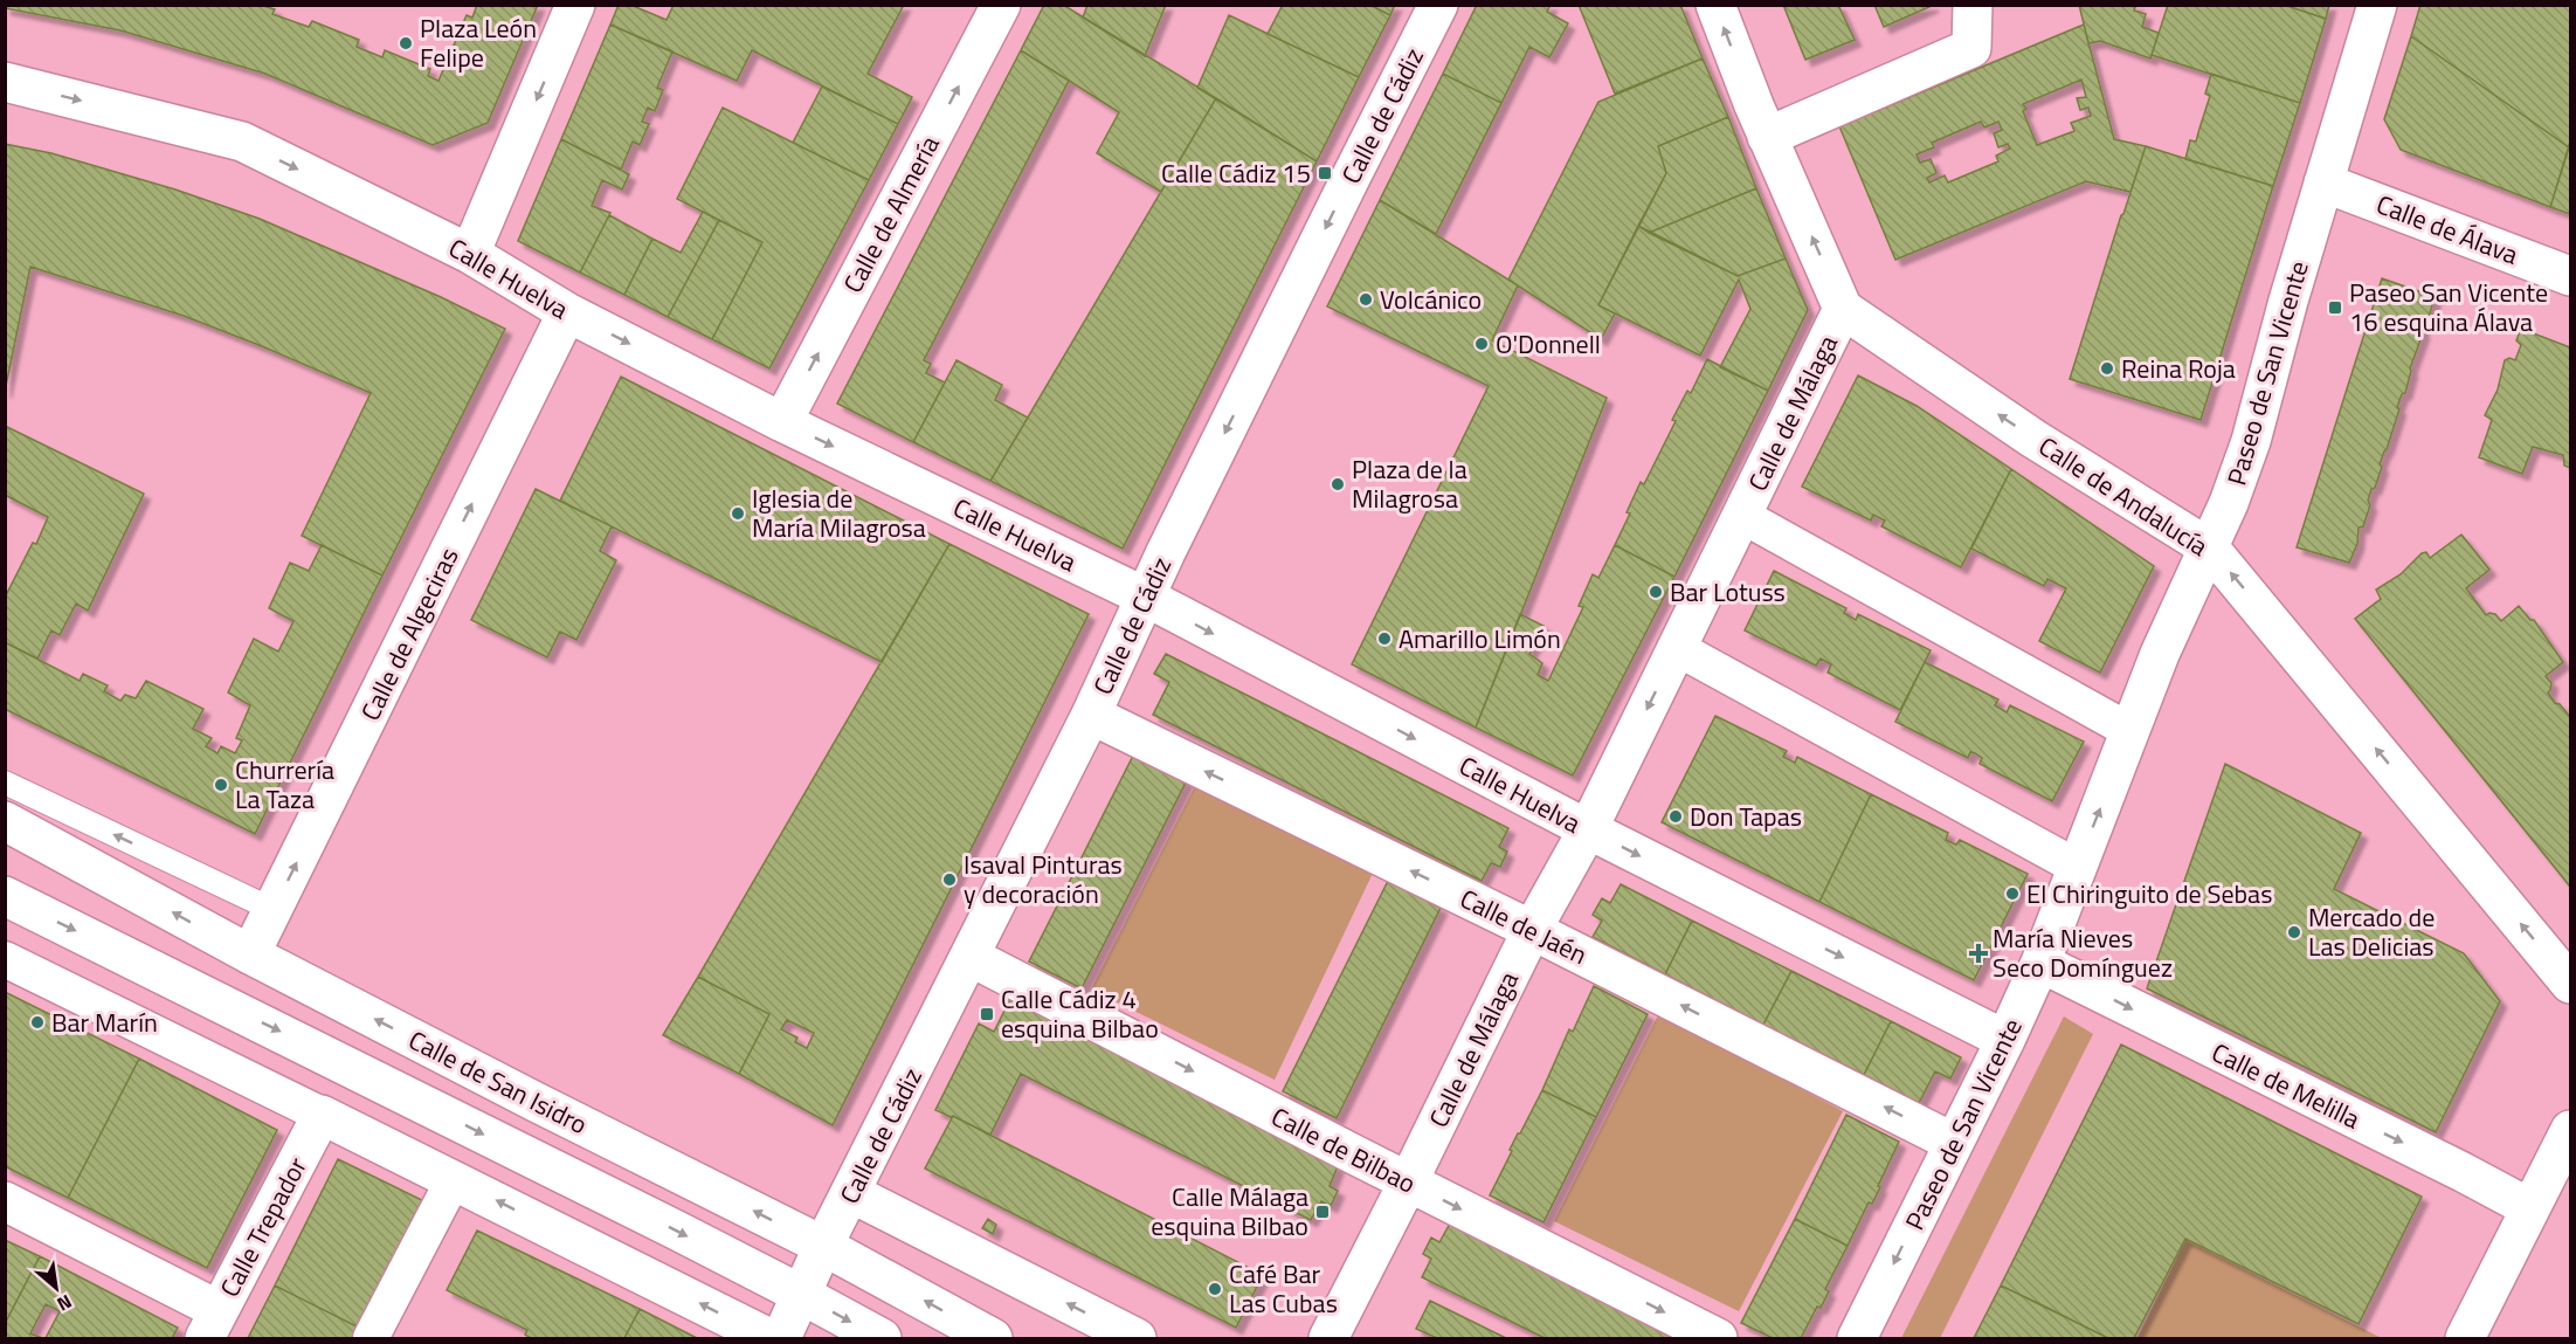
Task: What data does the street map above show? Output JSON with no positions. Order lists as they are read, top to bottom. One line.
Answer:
{"streets":{"street":["Calle de Cádiz","Calle de Almería","Calle de Álava","Calle Huelva","Paseo de San Vicente","Calle de Málaga","Calle de Andalucía","Calle de Algeciras","Calle de Jaén","Calle de San Isidro","Calle de Melilla","Calle de Bilbao","Calle Trepador"]},"crossings":[["Calle de Cádiz","Calle Huelva"],["Calle de Cádiz","Calle de Jaén"],["Calle de Cádiz","Calle de San Isidro"],["Calle de Cádiz","Calle de Bilbao"],["Calle de Almería","Calle Huelva"],["Calle de Álava","Paseo de San Vicente"],["Calle Huelva","Paseo de San Vicente"],["Calle Huelva","Calle de Málaga"],["Calle Huelva","Calle de Algeciras"],["Paseo de San Vicente","Calle de Málaga"],["Paseo de San Vicente","Calle de Andalucía"],["Paseo de San Vicente","Calle de Jaén"],["Paseo de San Vicente","Calle de Melilla"],["Calle de Málaga","Calle de Andalucía"],["Calle de Málaga","Calle de Jaén"],["Calle de Málaga","Calle de Bilbao"],["Calle de Algeciras","Calle de San Isidro"]],"one_way":["Calle de Cádiz","Calle de Almería","Calle Huelva","Calle de Andalucía","Calle de Algeciras","Calle de Melilla"],"places":{"other":["Plaza León Felipe","Volcánico","O'Donnell","Reina Roja","Plaza de la Milagrosa","Iglesia de María Milagrosa","Bar Lotuss","Amarillo Limón","Churrería La Taza","Don Tapas","Isaval Pinturas y decoración","El Chiringuito de Sebas","Mercado de Las Delicias","Bar Marín","Café Bar Las Cubas"],"transit":["Calle Cádiz 15","Paseo San Vicente 16 esquina Álava","Calle Cádiz 4 esquina Bilbao","Calle Málaga esquina Bilbao"],"health":["María Nieves Seco Domínguez"]},"north":"bottom right"}
